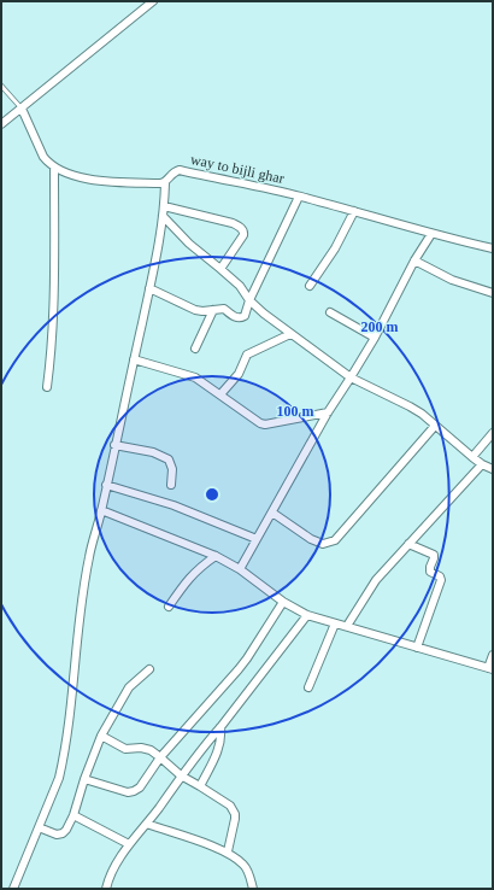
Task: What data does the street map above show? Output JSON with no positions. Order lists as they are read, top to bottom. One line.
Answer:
{"streets":{"street":["way to bijli ghar"]},"rings":["200 m","100 m"]}
